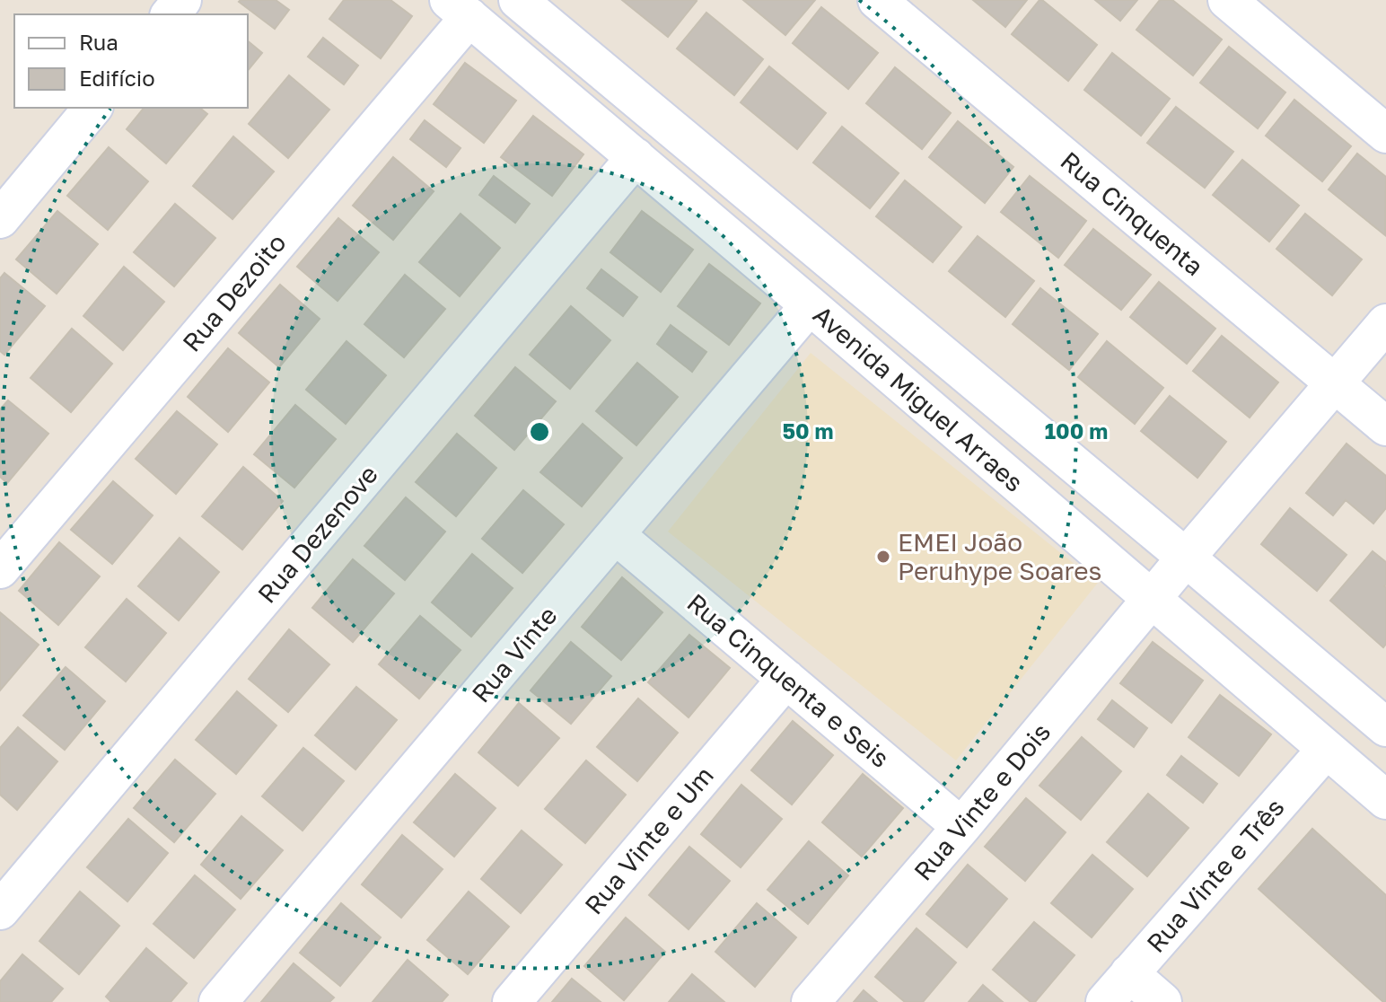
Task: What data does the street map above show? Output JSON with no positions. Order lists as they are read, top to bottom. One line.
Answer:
{"streets":{"street":["Rua Cinquenta","Rua Dezoito","Avenida Miguel Arraes","Rua Dezenove","Rua Vinte","Rua Cinquenta e Seis","Rua Vinte e Dois","Rua Vinte e Um","Rua Vinte e Três"]},"crossings":[["Rua Cinquenta","Rua Vinte e Dois"],["Rua Dezoito","Avenida Miguel Arraes"],["Avenida Miguel Arraes","Rua Dezenove"],["Avenida Miguel Arraes","Rua Vinte"],["Avenida Miguel Arraes","Rua Vinte e Dois"],["Avenida Miguel Arraes","Rua Vinte e Três"],["Rua Vinte","Rua Cinquenta e Seis"],["Rua Cinquenta e Seis","Rua Vinte e Dois"],["Rua Cinquenta e Seis","Rua Vinte e Um"]],"places":["EMEI João Peruhype Soares"],"legend":["Rua","Edifício"],"rings":["50 m","100 m"]}
